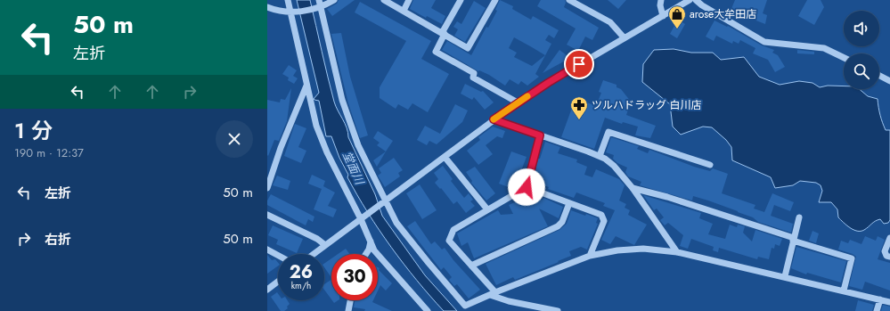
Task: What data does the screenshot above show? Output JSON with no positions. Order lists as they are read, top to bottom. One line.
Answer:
{"water":["堂面川"],"places":{"shop":["arose大牟田店"],"pharmacy":["ツルハドラッグ 白川店"]},"page":{"turn":["50 m","左折"],"heading":["1 分","190 m · 12:37"],"list":[{"name":"左折","value":"50 m"},{"name":"右折","value":"50 m"}],"speed":"26 km/h","limit":"30"}}
